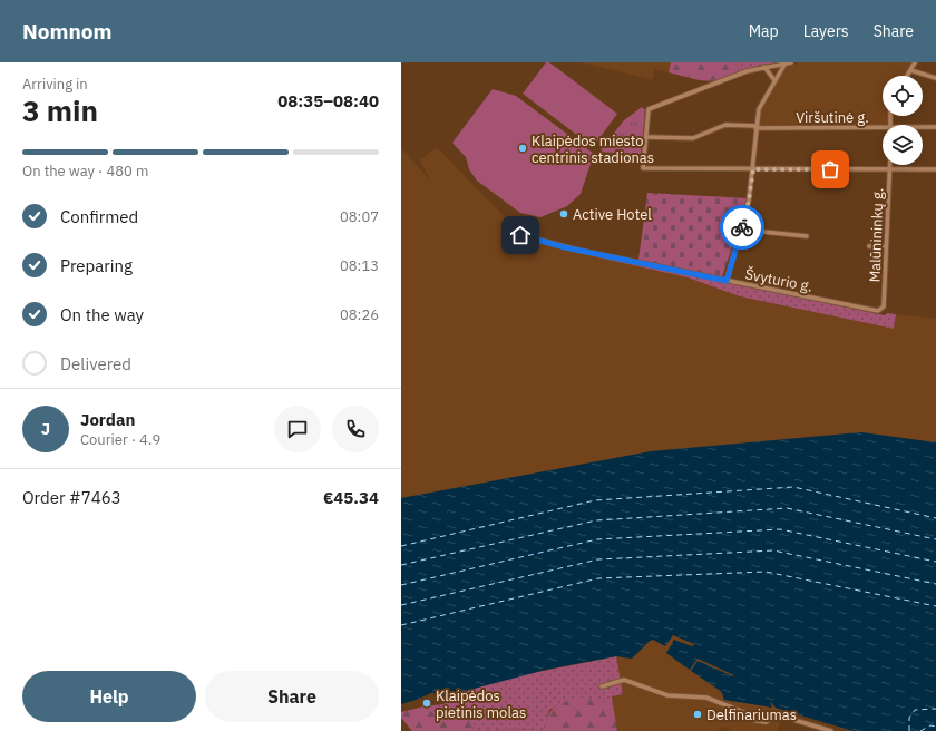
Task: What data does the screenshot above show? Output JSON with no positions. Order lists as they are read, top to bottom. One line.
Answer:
{"streets":{"street":["Viršutinė g.","Malūnininkų g.","Švyturio g."]},"crossings":[["Malūnininkų g.","Švyturio g."]],"places":["Klaipėdos miesto centrinis stadionas","Active Hotel","Klaipėdos pietinis molas","Delfinariumas"],"page":{"header":"Nomnom","nav":["Map","Layers","Share"],"heading":["3 min","Arriving in","08:35–08:40"],"panel":["Jordan","Courier · 4.9","Order #7463","€45.34"],"bar":"On the way · 480 m","list":[["Confirmed","08:07"],["Preparing","08:13"],["On the way","08:26"],"Delivered"],"round":"J","buttons":["Help","Share"]}}
